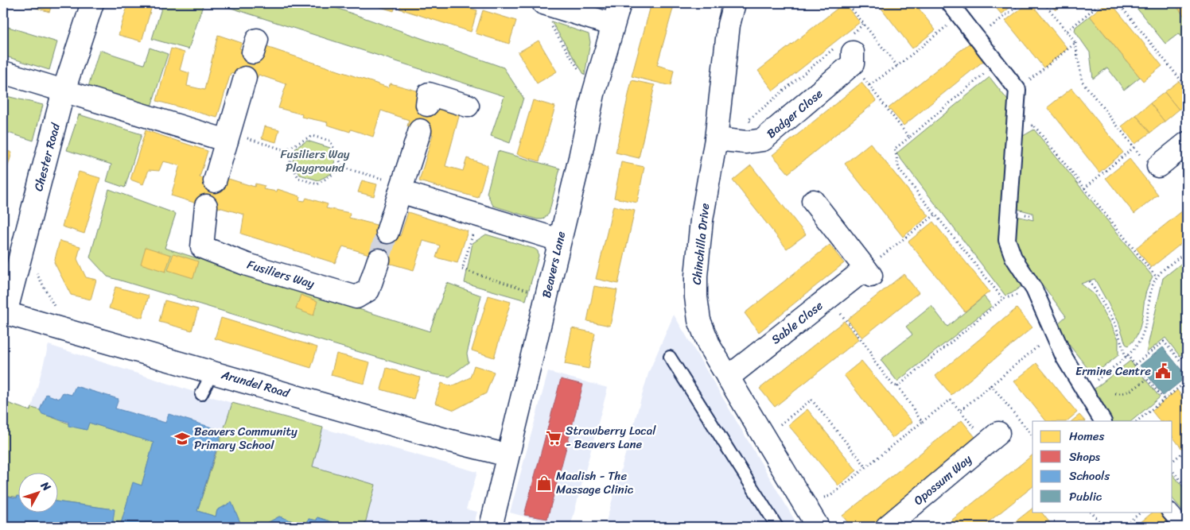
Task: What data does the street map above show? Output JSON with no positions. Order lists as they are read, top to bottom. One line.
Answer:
{"streets":{"street":["Badger Close","Chester Road","Chinchilla Drive","Beavers Lane","Fusiliers Way","Sable Close","Arundel Road","Opossum Way"]},"crossings":[["Badger Close","Chinchilla Drive"],["Chester Road","Arundel Road"],["Chinchilla Drive","Sable Close"],["Beavers Lane","Arundel Road"]],"parks":["Fusiliers Way Playground"],"places":{"public building":["Ermine Centre"],"supermarket":["Strawberry Local - Beavers Lane"],"school or university":["Beavers Community Primary School"],"shop":["Maalish - The Massage Clinic"]},"legend":["Homes","Shops","Schools","Public"],"north":"top right"}
